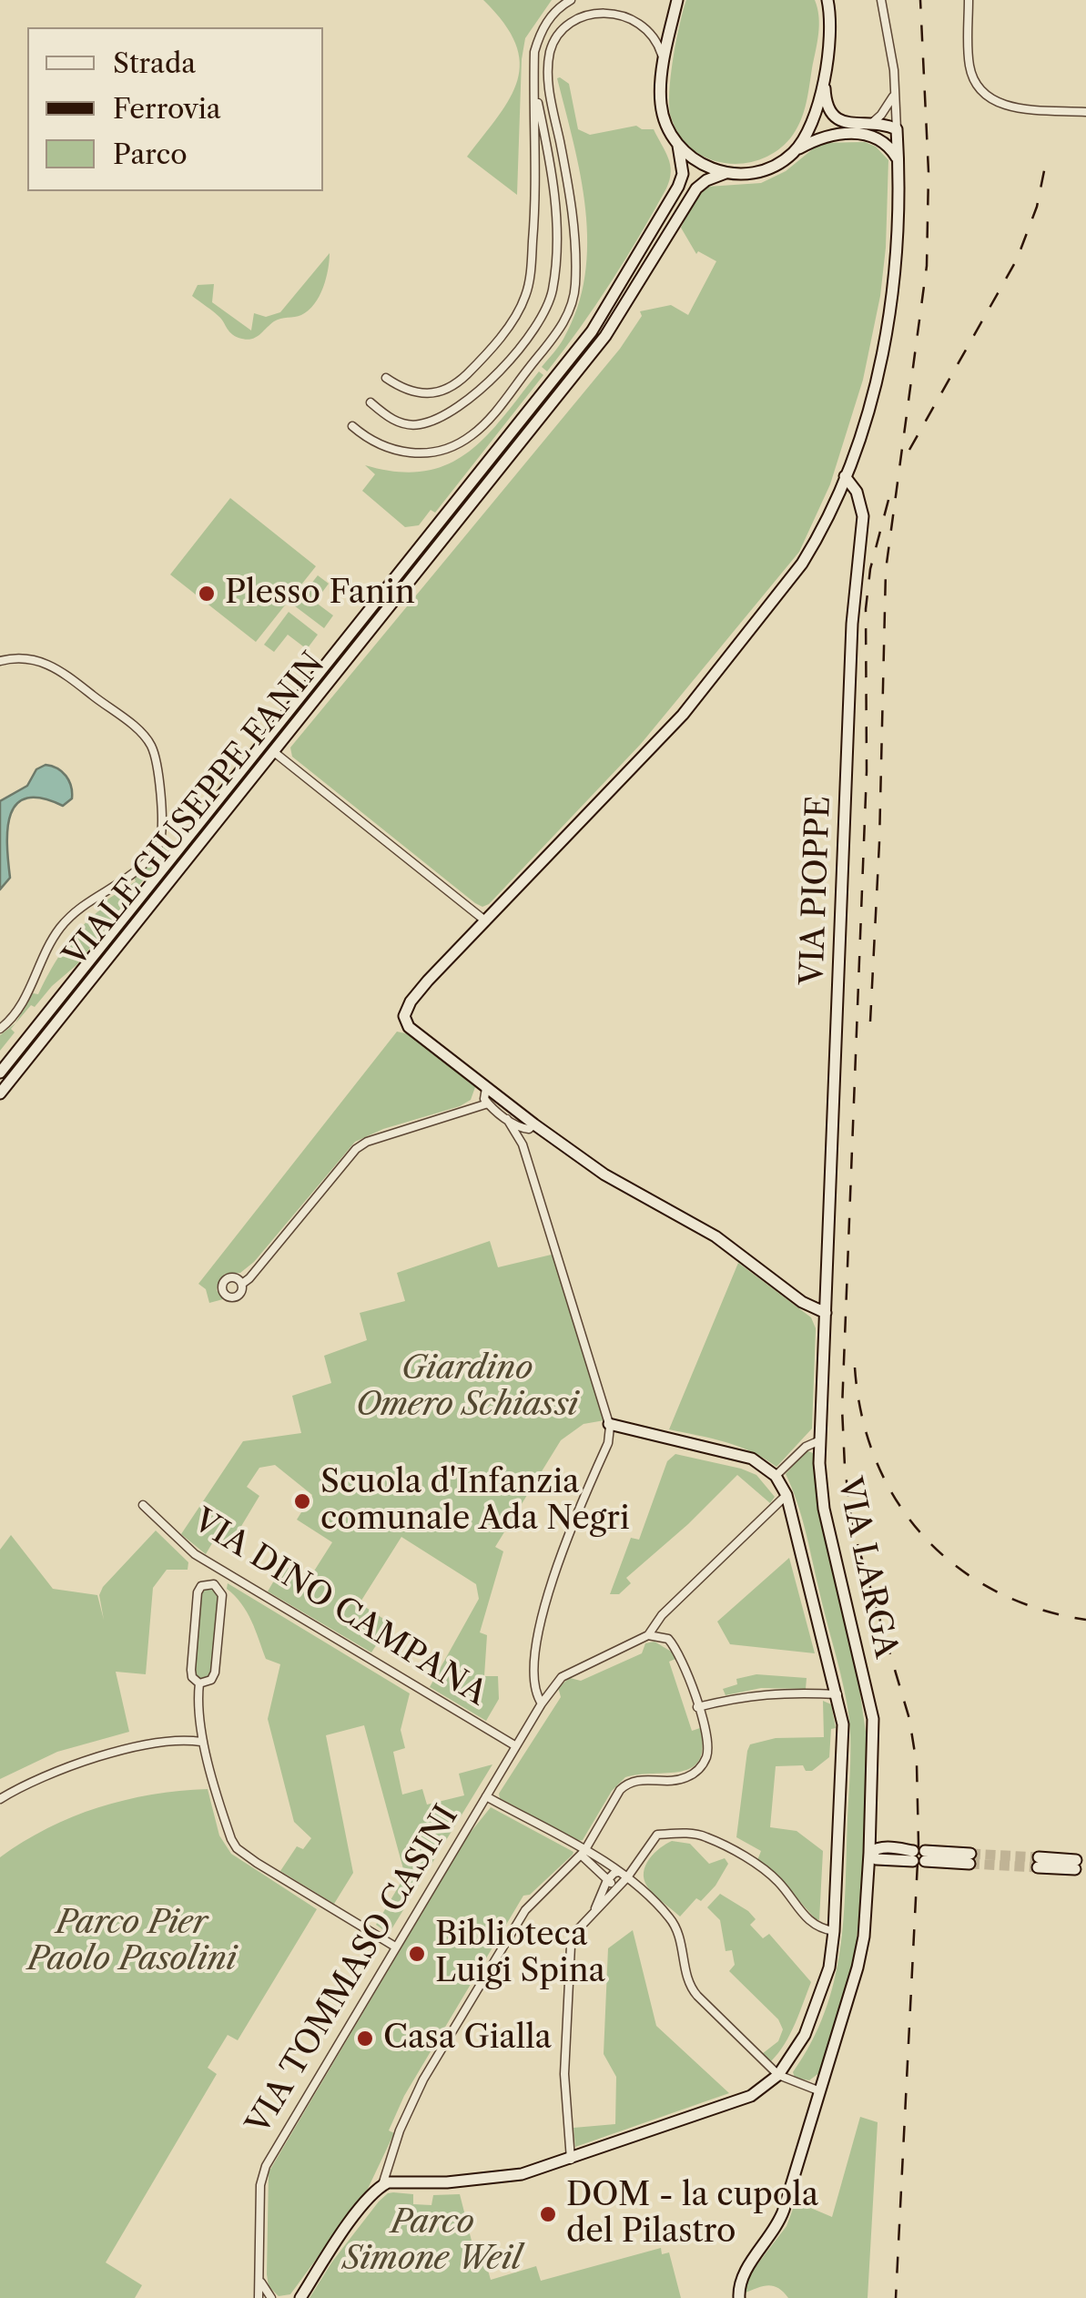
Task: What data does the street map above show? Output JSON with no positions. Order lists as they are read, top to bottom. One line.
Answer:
{"streets":{"street":["VIALE GIUSEPPE FANIN","VIA PIOPPE","VIA LARGA","VIA DINO CAMPANA","VIA TOMMASO CASINI"]},"crossings":[["VIA PIOPPE","VIA LARGA"],["VIA DINO CAMPANA","VIA TOMMASO CASINI"]],"parks":["Giardino Omero Schiassi","Parco Pier Paolo Pasolini","Parco Simone Weil"],"places":["Plesso Fanin","Scuola d'Infanzia comunale Ada Negri","Biblioteca Luigi Spina","Casa Gialla","DOM - la cupola del Pilastro"],"legend":["Strada","Ferrovia","Parco"]}
